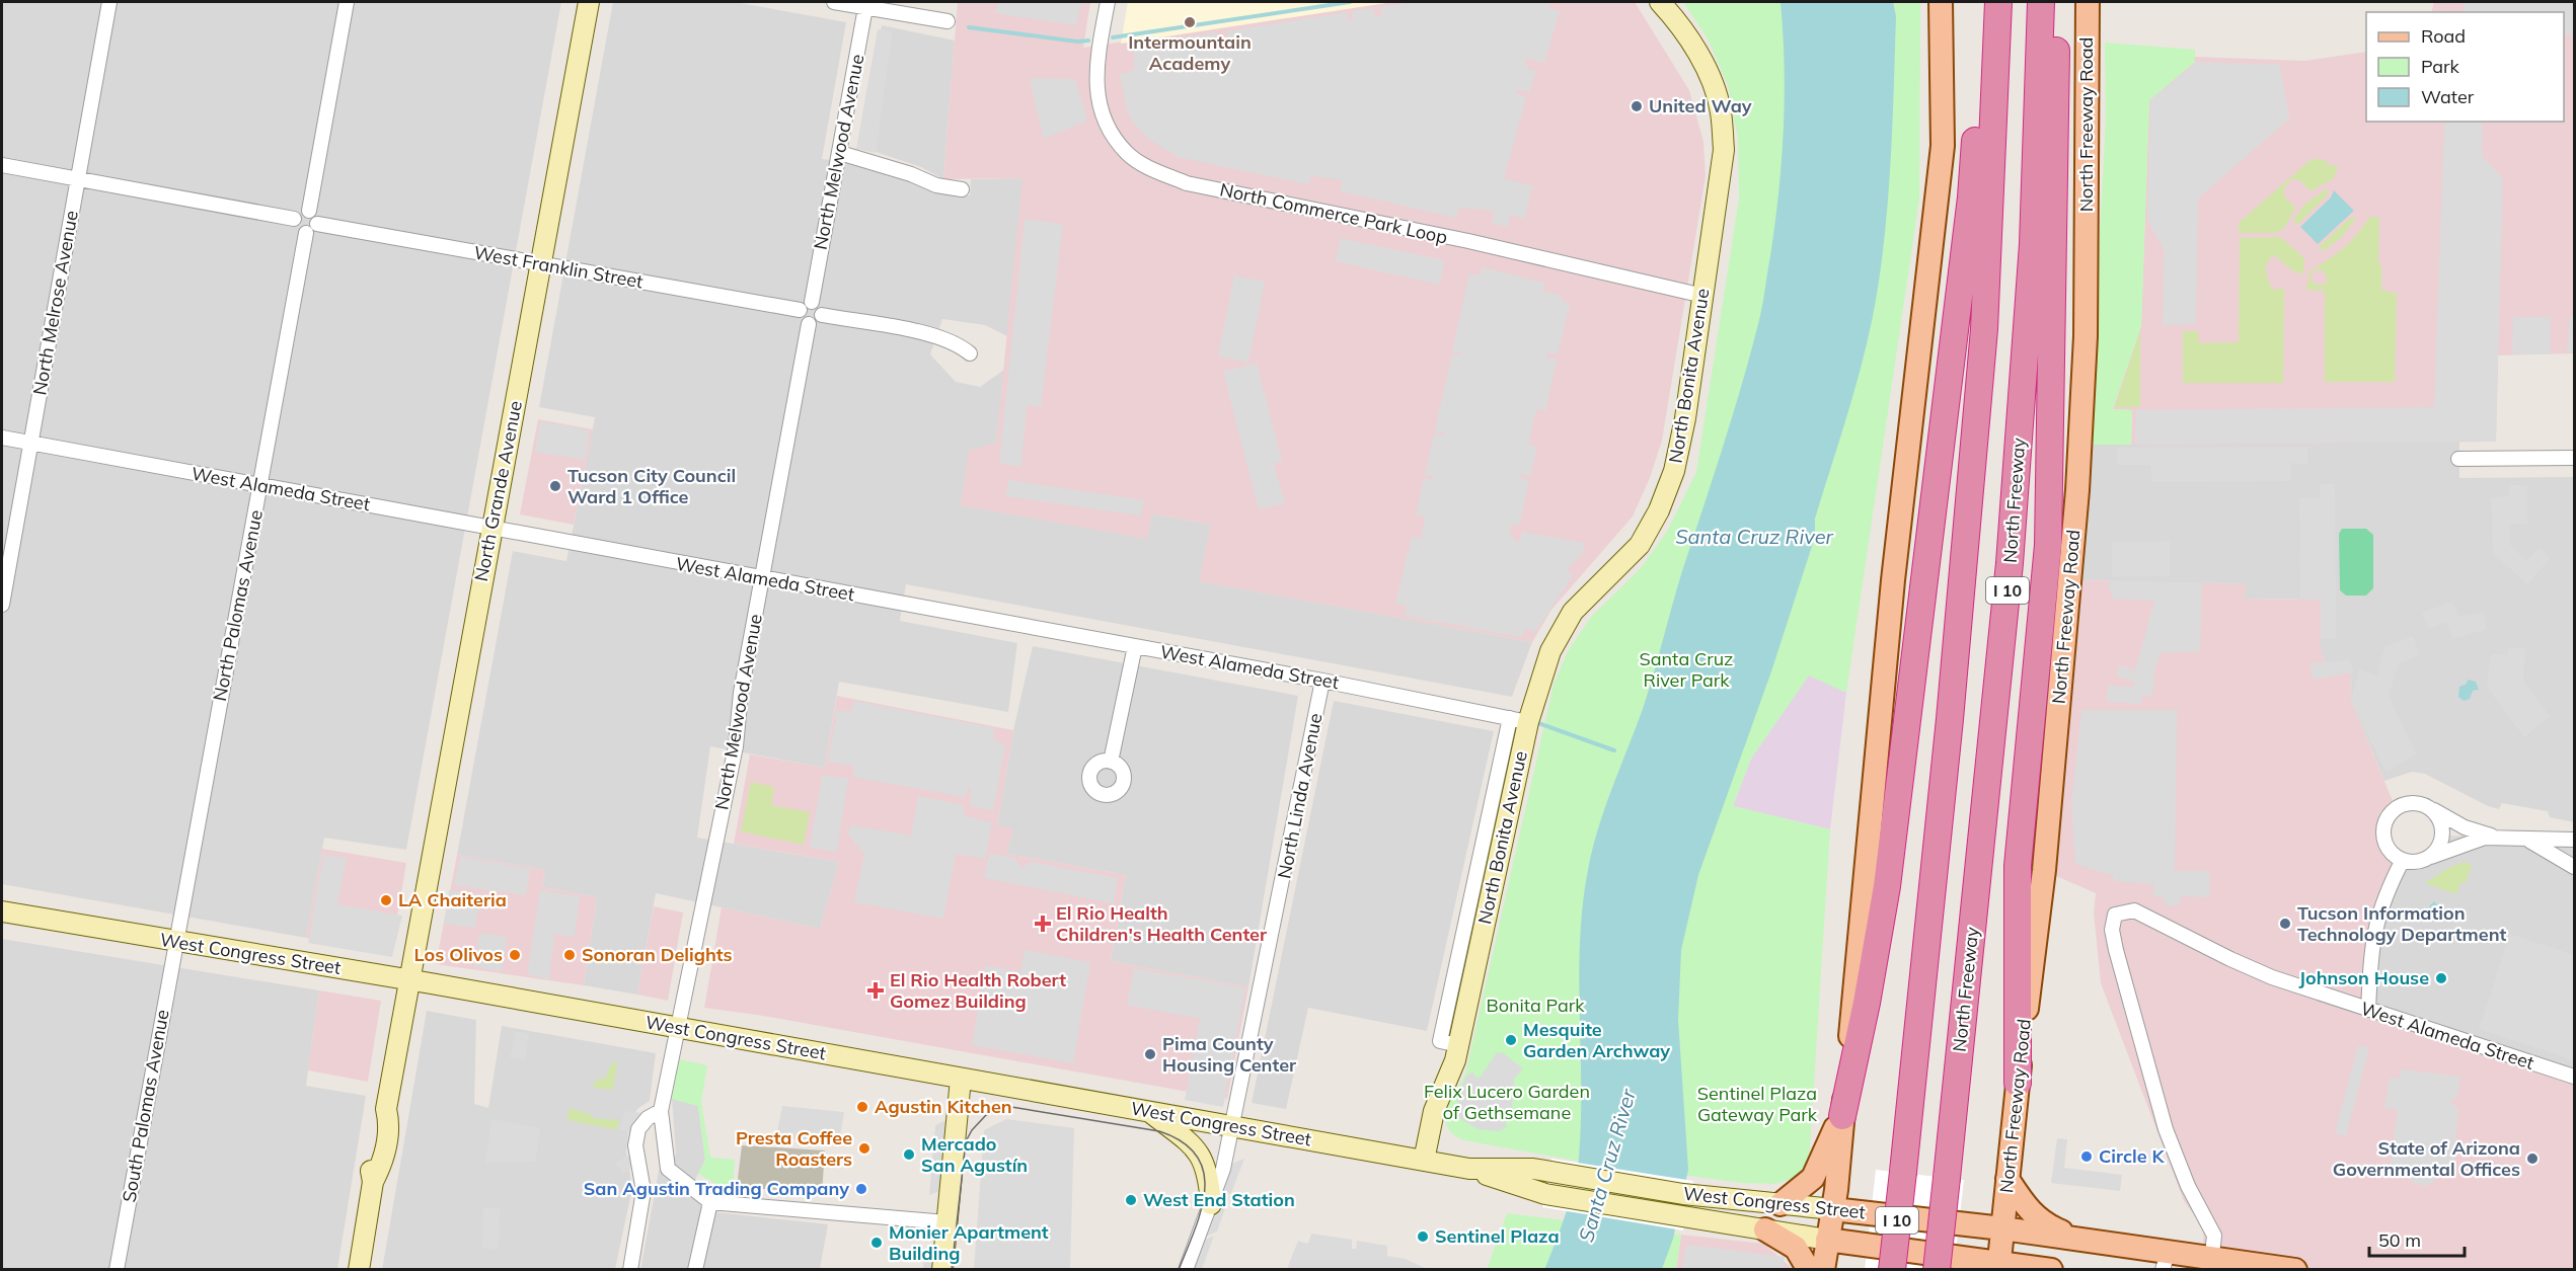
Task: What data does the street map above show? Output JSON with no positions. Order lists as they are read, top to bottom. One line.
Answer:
{"streets":{"highway":["North Freeway","I 10"],"main road":["North Freeway Road","North Bonita Avenue","North Grande Avenue","West Congress Street"],"street":["North Melwood Avenue","North Commerce Park Loop","West Franklin Street","North Melrose Avenue","West Alameda Street","North Palomas Avenue","North Linda Avenue","South Palomas Avenue"]},"crossings":[["North Freeway Road","West Congress Street"],["North Melwood Avenue","West Franklin Street"],["North Melwood Avenue","West Alameda Street"],["North Melwood Avenue","West Congress Street"],["North Commerce Park Loop","North Bonita Avenue"],["West Franklin Street","North Grande Avenue"],["West Franklin Street","North Palomas Avenue"],["North Melrose Avenue","West Alameda Street"],["North Bonita Avenue","West Alameda Street"],["North Bonita Avenue","West Congress Street"],["West Alameda Street","North Grande Avenue"],["West Alameda Street","North Palomas Avenue"],["West Alameda Street","North Linda Avenue"],["West Alameda Street","West Congress Street"],["North Grande Avenue","West Congress Street"],["North Palomas Avenue","West Congress Street"],["North Palomas Avenue","South Palomas Avenue"],["North Linda Avenue","West Congress Street"],["West Congress Street","South Palomas Avenue"]],"water":["Santa Cruz River"],"parks":["Santa Cruz River Park","Bonita Park","Felix Lucero Garden of Gethsemane","Sentinel Plaza Gateway Park"],"places":{"other":["Intermountain Academy","United Way","Tucson City Council Ward 1 Office","LA Chaiteria","Tucson Information Technology Department","Los Olivos","Sonoran Delights","Johnson House","Mesquite Garden Archway","Pima County Housing Center","Agustin Kitchen","Presta Coffee Roasters","Mercado San Agustín","Circle K","State of Arizona Governmental Offices","San Agustin Trading Company","West End Station","Sentinel Plaza","Monier Apartment Building"],"health":["El Rio Health Children's Health Center","El Rio Health Robert Gomez Building"]},"legend":["Road","Park","Water"],"scale_bar":"50 m"}
